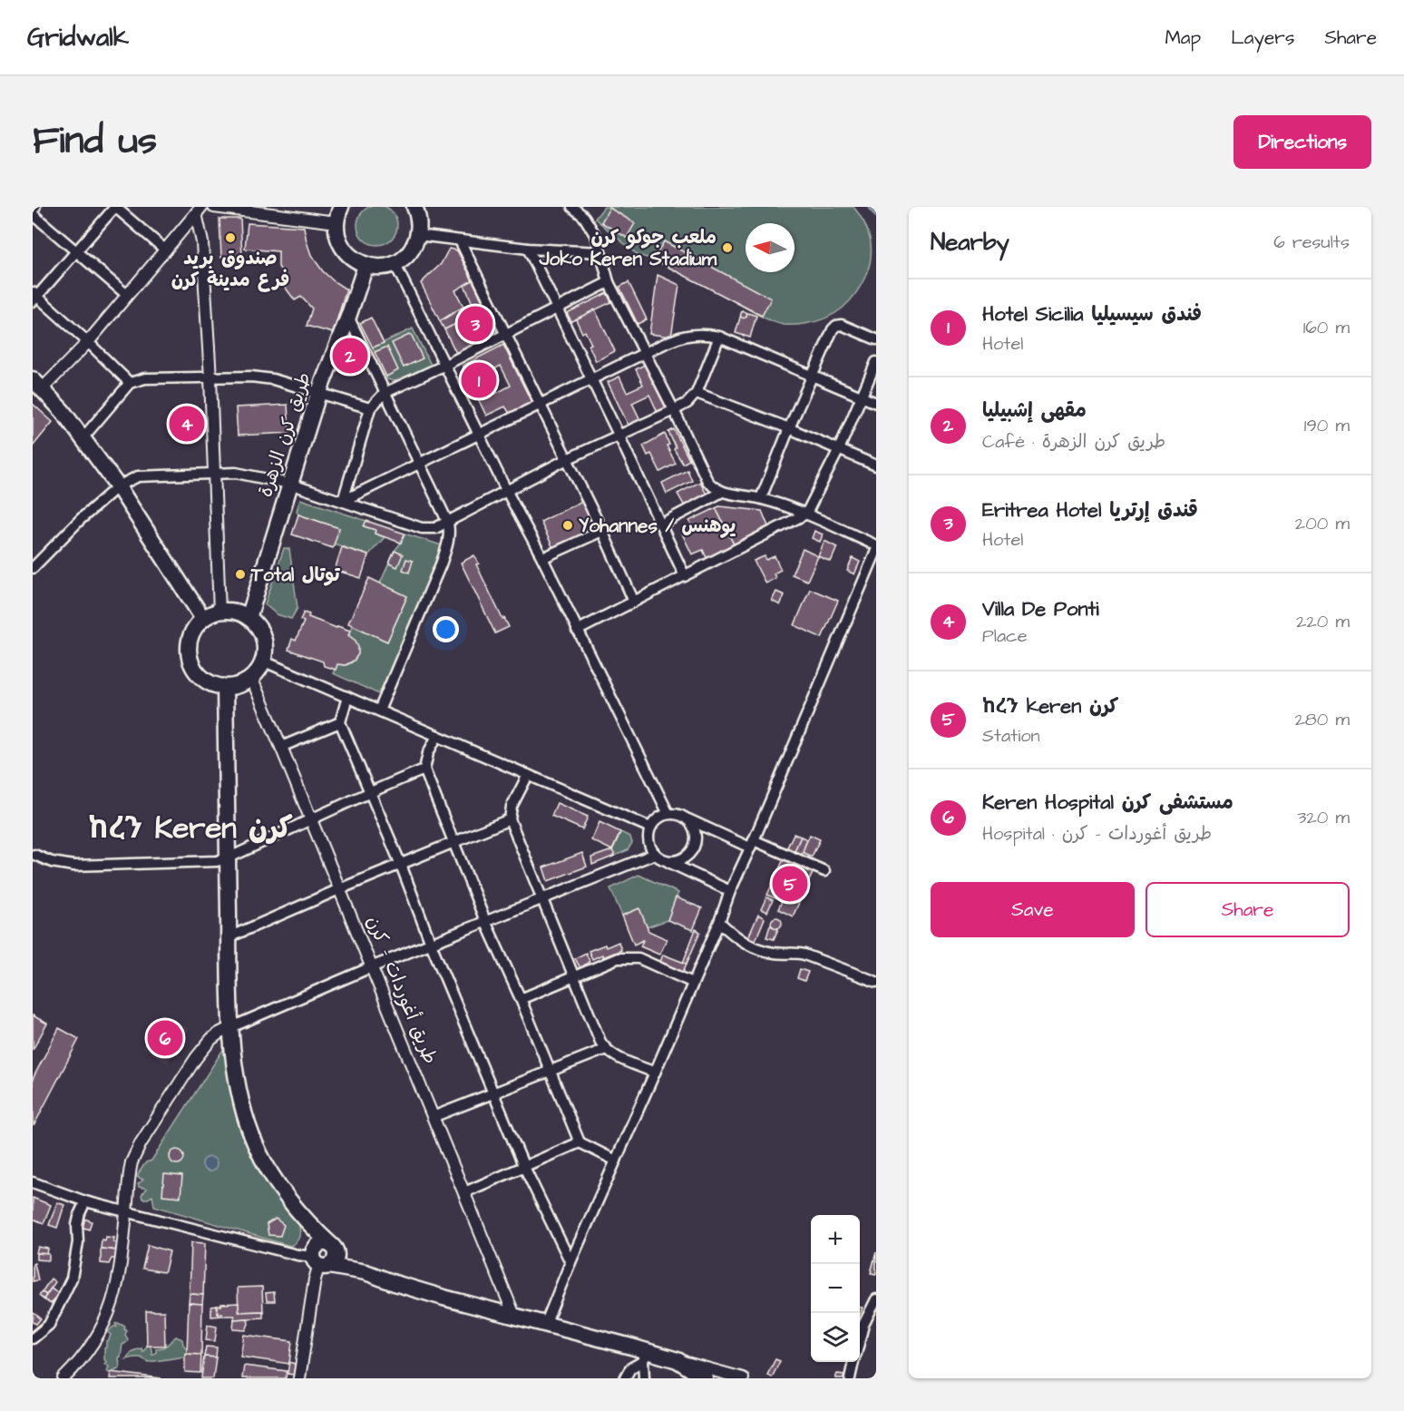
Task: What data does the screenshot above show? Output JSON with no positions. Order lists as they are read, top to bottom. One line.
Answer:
{"streets":{"main road":["طريق كرن الزهرة"],"street":["طريق أغوردات - كرن"]},"crossings":[["طريق كرن الزهرة","طريق أغوردات - كرن"]],"districts":["ከረን Keren كرن"],"places":["صندوق بريد فرع مدينة كرن","ملعب جوكو كرن Joko Keren Stadium","Yohannes / يوهنس","Total توتال"],"north":"left","page":{"header":"Gridwalk","nav":["Map","Layers","Share"],"title":"Find us","buttons":["Directions",["Save","Share"]],"heading":["Nearby","6 results"],"list":[{"mark":"1","name":"Hotel Sicilia فندق سيسيليا","note":"Hotel","value":"160 m"},{"mark":"2","name":"مقهى إشبيليا","note":"Café · طريق كرن الزهرة","value":"190 m"},{"mark":"3","name":"Eritrea Hotel قندق إرتريا","note":"Hotel","value":"200 m"},{"mark":"4","name":"Villa De Ponti","note":"Place","value":"220 m"},{"mark":"5","name":"ከረን keren كرن","note":"Station","value":"280 m"},{"mark":"6","name":"Keren Hospital مستشفى كرن","note":"Hospital · طريق أغوردات - كرن","value":"320 m"}],"pins":["3","2","1","4","5","6"],"map_buttons":["+","−"]}}
